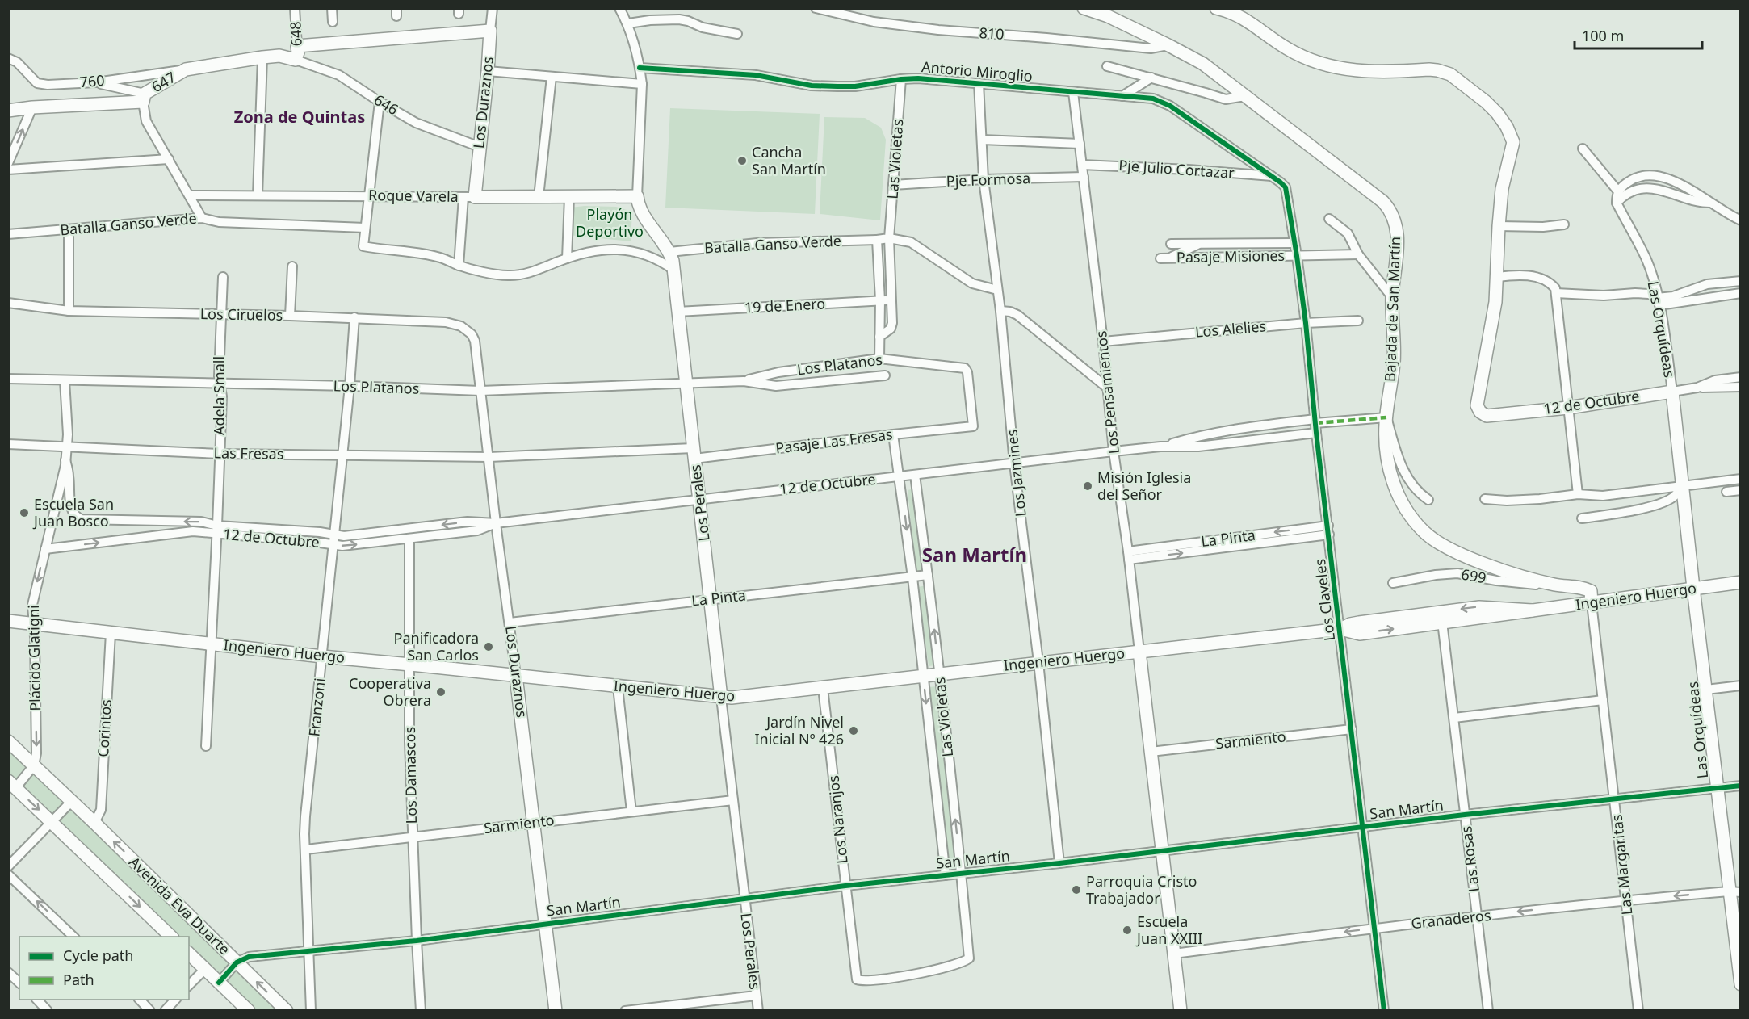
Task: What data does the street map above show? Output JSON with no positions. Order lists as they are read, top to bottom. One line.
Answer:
{"streets":{"street":["648","810","Antorio Miroglio","760","647","Los Duraznos","646","Las Violetas","Pje Julio Cortazar","Pje Formosa","Roque Varela","Batalla Ganso Verde","Pasaje Misiones","19 de Enero","Bajada de San Martín","Los Ciruelos","Los Alelies","Las Orquídeas","Los Platanos","Los Pensamientos","Adela Small","12 de Octubre","Pasaje Las Fresas","Las Fresas","Los Jazmines","Los Perales","La Pinta","699","Ingeniero Huergo","Los Claveles","Plácido Glatigni","Franzoni","Corintos","Sarmiento","Los Damascos","San Martín","Los Naranjos","Las Rosas","Las Margaritas","Avenida Eva Duarte","Granaderos"]},"crossings":[["648","647"],["648","646"],["810","Bajada de San Martín"],["Antorio Miroglio","Las Violetas"],["Antorio Miroglio","Pje Julio Cortazar"],["Antorio Miroglio","Los Pensamientos"],["Antorio Miroglio","Los Jazmines"],["Antorio Miroglio","Los Perales"],["Antorio Miroglio","Los Claveles"],["760","647"],["647","646"],["Los Duraznos","646"],["Los Duraznos","Roque Varela"],["Los Duraznos","Los Ciruelos"],["Los Duraznos","Los Platanos"],["Los Duraznos","12 de Octubre"],["Los Duraznos","Pasaje Las Fresas"],["Los Duraznos","Las Fresas"],["Los Duraznos","La Pinta"],["Los Duraznos","Ingeniero Huergo"],["Los Duraznos","Sarmiento"],["Los Duraznos","San Martín"],["Las Violetas","Pje Formosa"],["Las Violetas","19 de Enero"],["Las Violetas","12 de Octubre"],["Las Violetas","Pasaje Las Fresas"],["Las Violetas","La Pinta"],["Las Violetas","Ingeniero Huergo"],["Las Violetas","San Martín"],["Las Violetas","Los Naranjos"],["Pje Julio Cortazar","Los Pensamientos"],["Pje Formosa","Los Pensamientos"],["Pje Formosa","Los Jazmines"],["Roque Varela","Los Perales"],["Batalla Ganso Verde","Los Perales"],["Pasaje Misiones","Los Claveles"],["19 de Enero","Los Perales"],["Bajada de San Martín","12 de Octubre"],["Bajada de San Martín","699"],["Bajada de San Martín","Ingeniero Huergo"],["Bajada de San Martín","Las Margaritas"],["Los Ciruelos","Adela Small"],["Los Ciruelos","Franzoni"],["Los Alelies","Los Pensamientos"],["Los Alelies","Los Claveles"],["Las Orquídeas","12 de Octubre"],["Las Orquídeas","Ingeniero Huergo"],["Las Orquídeas","San Martín"],["Las Orquídeas","Granaderos"],["Los Platanos","Adela Small"],["Los Platanos","Pasaje Las Fresas"],["Los Platanos","Los Perales"],["Los Platanos","Plácido Glatigni"],["Los Platanos","Franzoni"],["Los Pensamientos","12 de Octubre"],["Los Pensamientos","La Pinta"],["Los Pensamientos","Ingeniero Huergo"],["Los Pensamientos","Sarmiento"],["Los Pensamientos","San Martín"],["Los Pensamientos","Granaderos"],["Adela Small","12 de Octubre"],["Adela Small","Las Fresas"],["Adela Small","Ingeniero Huergo"],["12 de Octubre","Los Jazmines"],["12 de Octubre","Los Perales"],["12 de Octubre","Los Claveles"],["12 de Octubre","Plácido Glatigni"],["12 de Octubre","Franzoni"],["12 de Octubre","Los Damascos"],["Pasaje Las Fresas","Las Fresas"],["Pasaje Las Fresas","Los Perales"],["Las Fresas","Plácido Glatigni"],["Las Fresas","Franzoni"],["Los Jazmines","Ingeniero Huergo"],["Los Jazmines","San Martín"],["Los Perales","La Pinta"],["Los Perales","Ingeniero Huergo"],["Los Perales","Sarmiento"],["Los Perales","San Martín"],["La Pinta","Los Claveles"],["Ingeniero Huergo","Los Claveles"],["Ingeniero Huergo","Plácido Glatigni"],["Ingeniero Huergo","Franzoni"],["Ingeniero Huergo","Corintos"],["Ingeniero Huergo","Los Damascos"],["Ingeniero Huergo","Los Naranjos"],["Ingeniero Huergo","Las Rosas"],["Ingeniero Huergo","Las Margaritas"],["Los Claveles","Sarmiento"],["Los Claveles","San Martín"],["Los Claveles","Granaderos"],["Plácido Glatigni","Avenida Eva Duarte"],["Franzoni","Sarmiento"],["Franzoni","San Martín"],["Corintos","Avenida Eva Duarte"],["Sarmiento","Los Damascos"],["Los Damascos","San Martín"],["San Martín","Los Naranjos"],["San Martín","Las Rosas"],["San Martín","Las Margaritas"],["San Martín","Avenida Eva Duarte"],["Las Rosas","Granaderos"],["Las Margaritas","Granaderos"]],"one_way":["Plácido Glatigni","Granaderos"],"districts":["Zona de Quintas","San Martín"],"parks":["Playón Deportivo"],"places":["Cancha San Martín","Misión Iglesia del Señor","Escuela San Juan Bosco","Panificadora San Carlos","Cooperativa Obrera","Jardín Nivel Inicial Nº 426","Parroquia Cristo Trabajador","Escuela Juan XXIII"],"legend":["Cycle path","Path"],"scale_bar":"100 m"}
